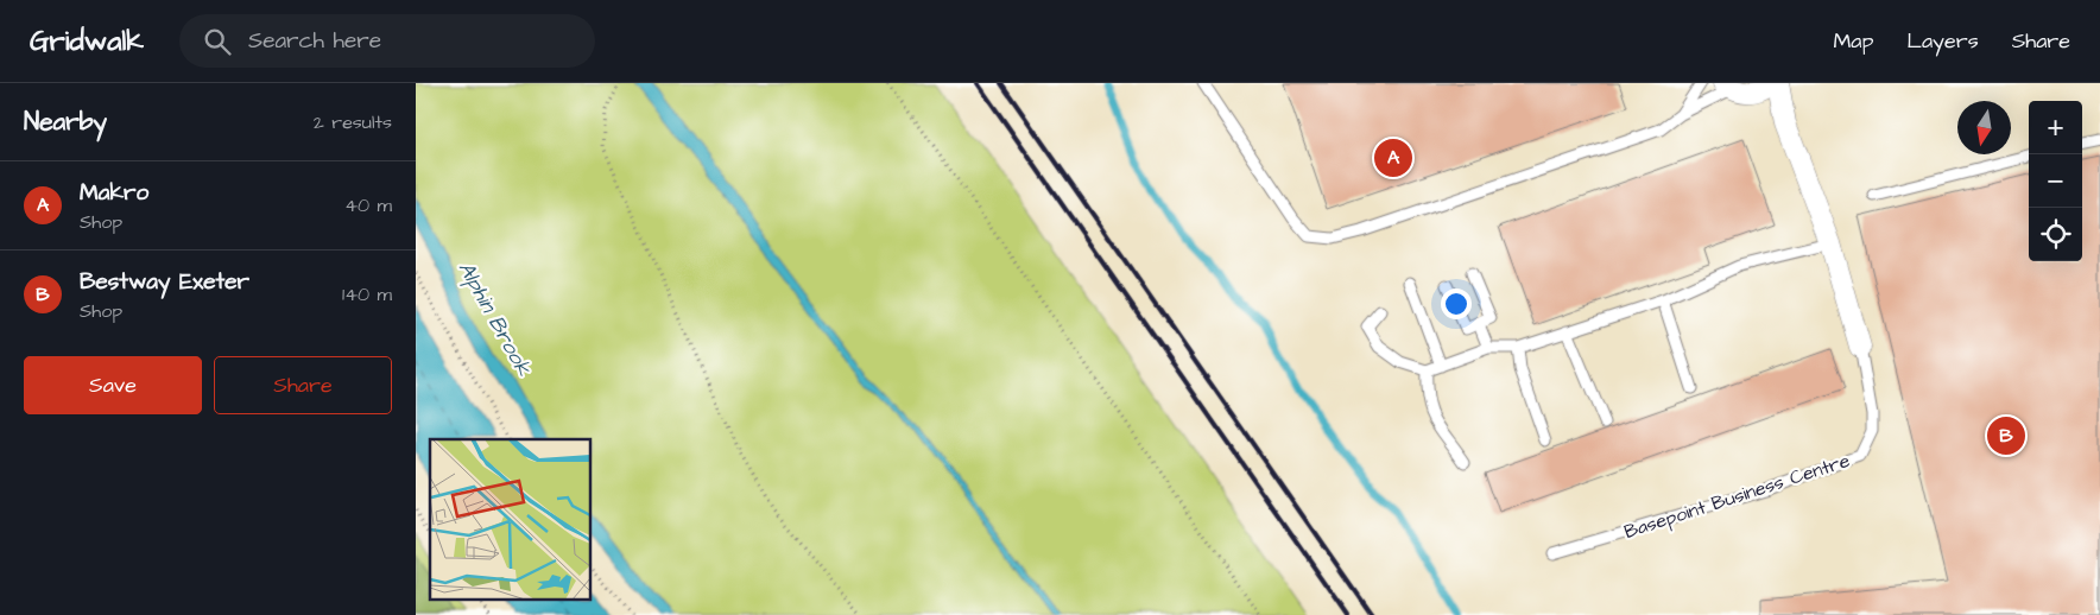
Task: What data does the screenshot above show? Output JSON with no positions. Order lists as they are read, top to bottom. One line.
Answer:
{"streets":{"street":["Basepoint Business Centre"]},"water":["Alphin Brook"],"north":"bottom","page":{"header":"Gridwalk","search":"Search here","nav":["Map","Layers","Share"],"heading":["Nearby","2 results"],"map_buttons":["+","−"],"pins":["A","B"],"list":[{"mark":"A","name":"Makro","note":"Shop","value":"40 m"},{"mark":"B","name":"Bestway Exeter","note":"Shop","value":"140 m"}],"buttons":["Save","Share"]}}
